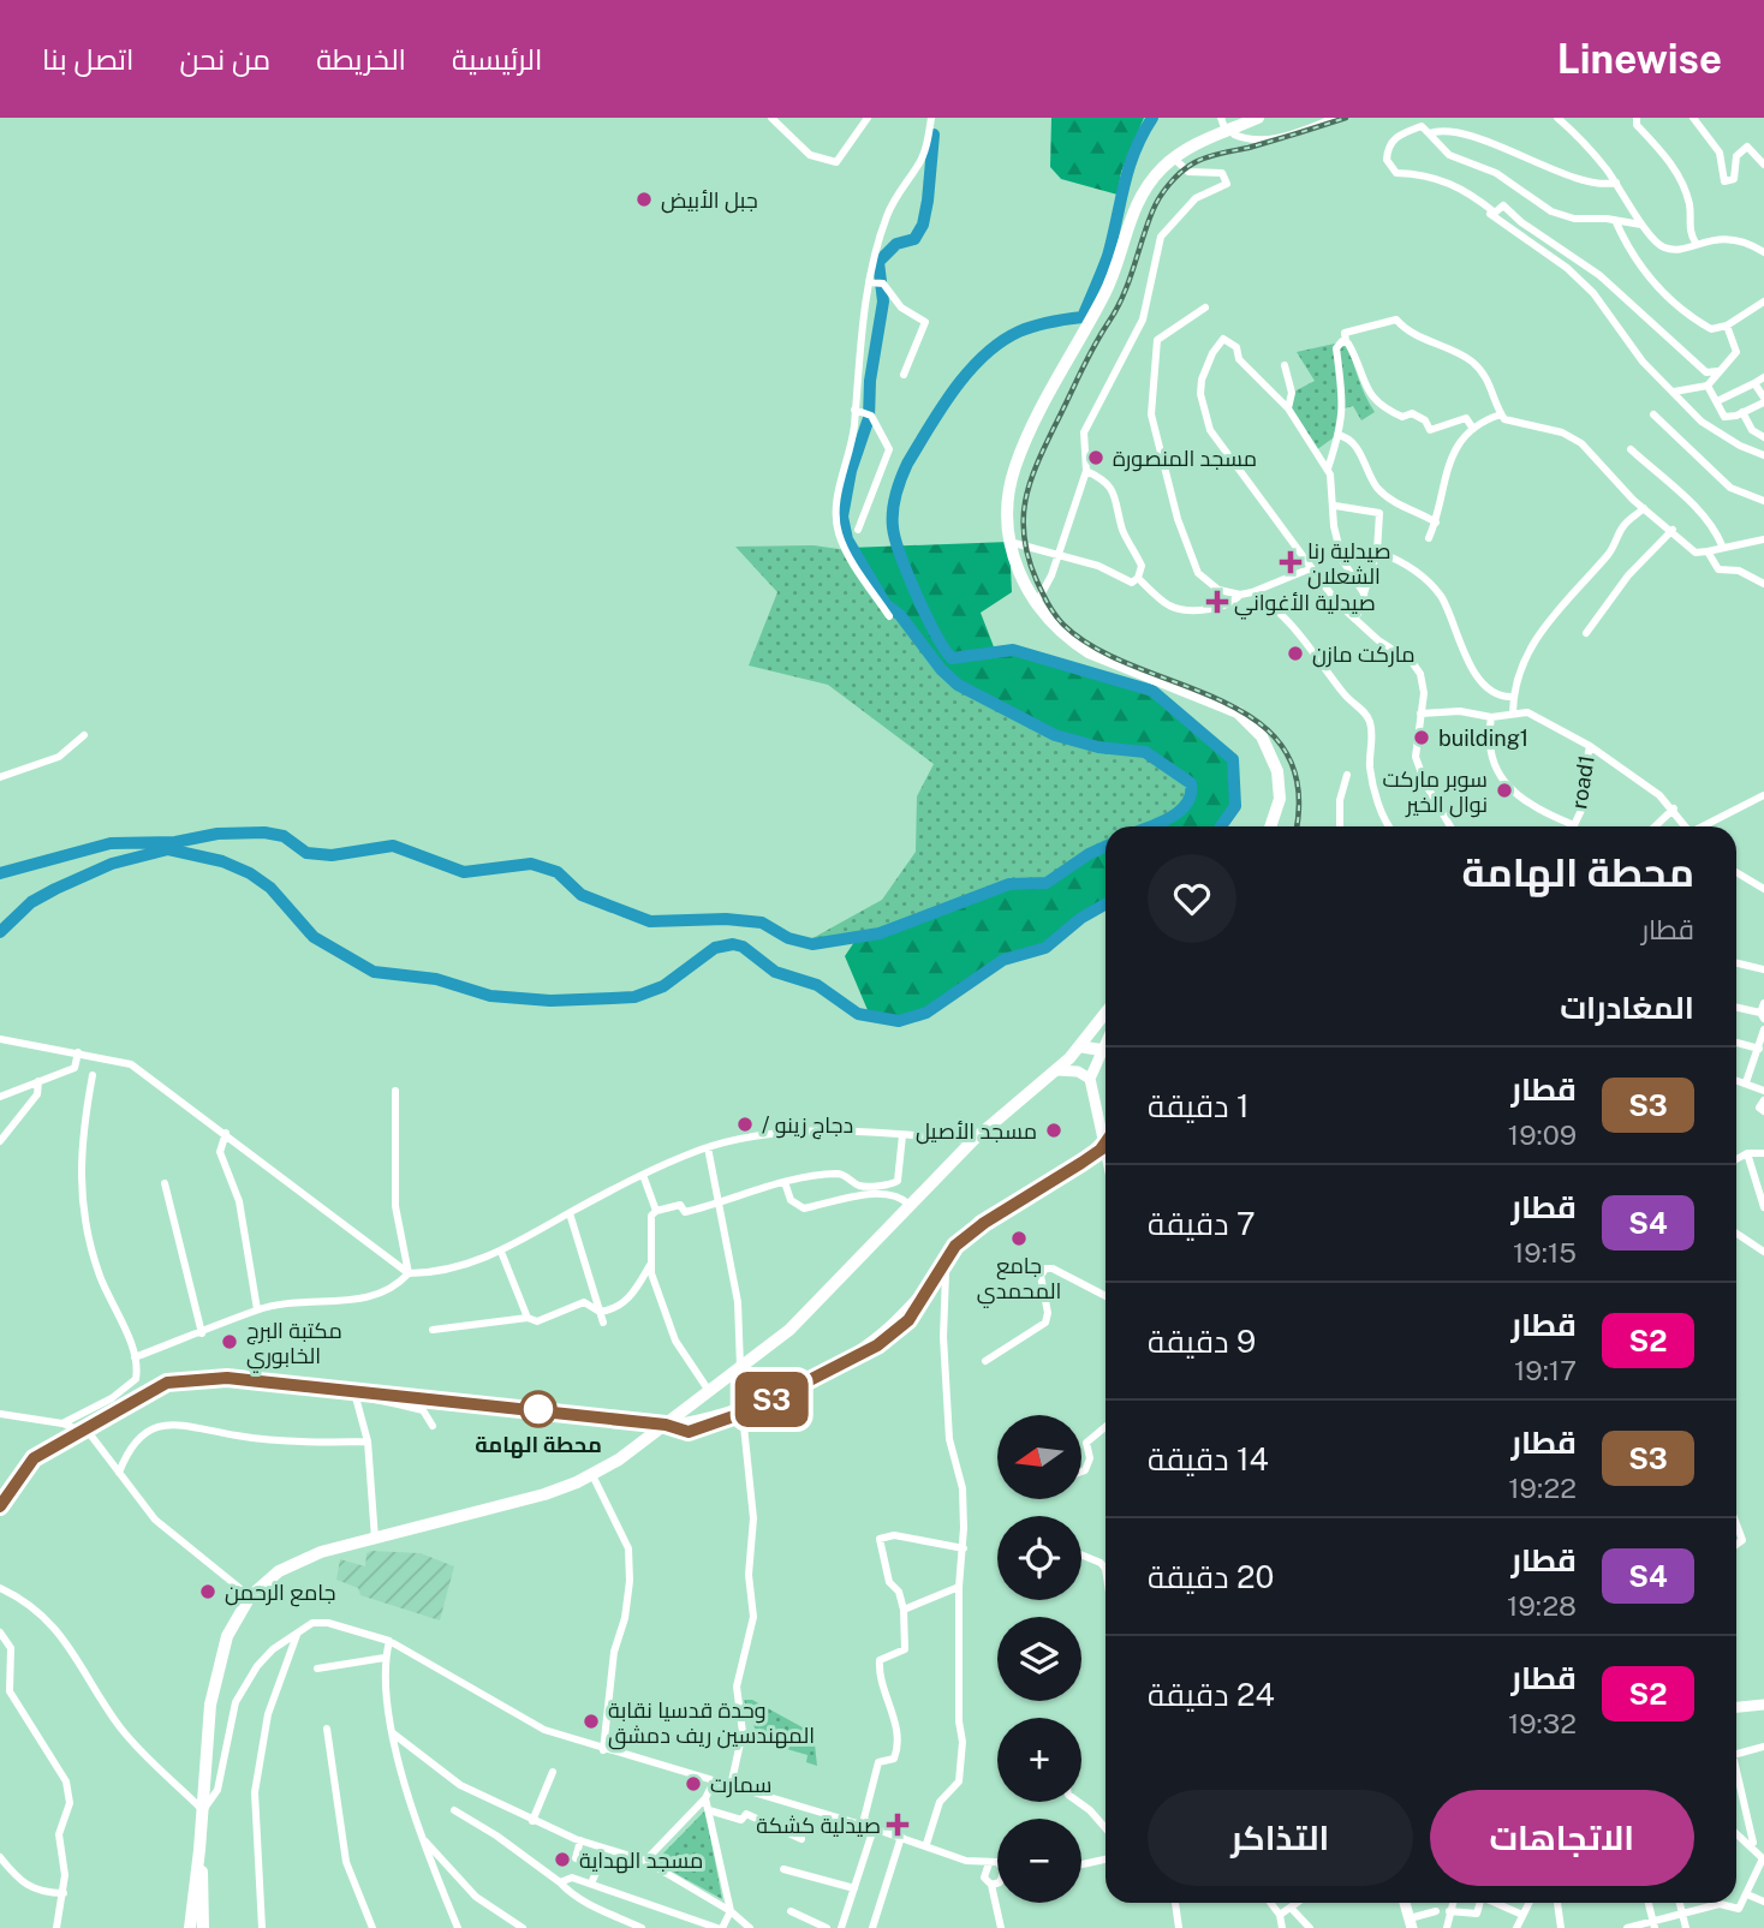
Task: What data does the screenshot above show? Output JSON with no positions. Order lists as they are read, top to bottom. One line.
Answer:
{"streets":{"street":["road1"]},"places":{"other":["جبل الأبيض","مسجد المنصورة","ماركت مازن","building1","سوبر ماركت نوال الخير","/ دجاج زينو","مسجد الأصيل","جامع المحمدي","مكتبة البرج الخابوري","محطة الهامة","جامع الرحمن","وحدة قدسيا نقابة المهندسين ريف دمشق","سمارت","مسجد الهداية"],"health":["صيدلية رنا الشعلان","صيدلية الأغواني","صيدلية كشكة"]},"north":"left","page":{"header":"Linewise","nav":["الرئيسية","الخريطة","من نحن","اتصل بنا"],"on_map":"S3","heading":[["محطة الهامة","قطار"],"المغادرات"],"list":[{"mark":"S3","name":"قطار","note":"19:09","value":"1 دقيقة"},{"mark":"S4","name":"قطار","note":"19:15","value":"7 دقيقة"},{"mark":"S2","name":"قطار","note":"19:17","value":"9 دقيقة"},{"mark":"S3","name":"قطار","note":"19:22","value":"14 دقيقة"},{"mark":"S4","name":"قطار","note":"19:28","value":"20 دقيقة"},{"mark":"S2","name":"قطار","note":"19:32","value":"24 دقيقة"}],"map_buttons":["+","−"],"buttons":["الاتجاهات","التذاكر"]}}
